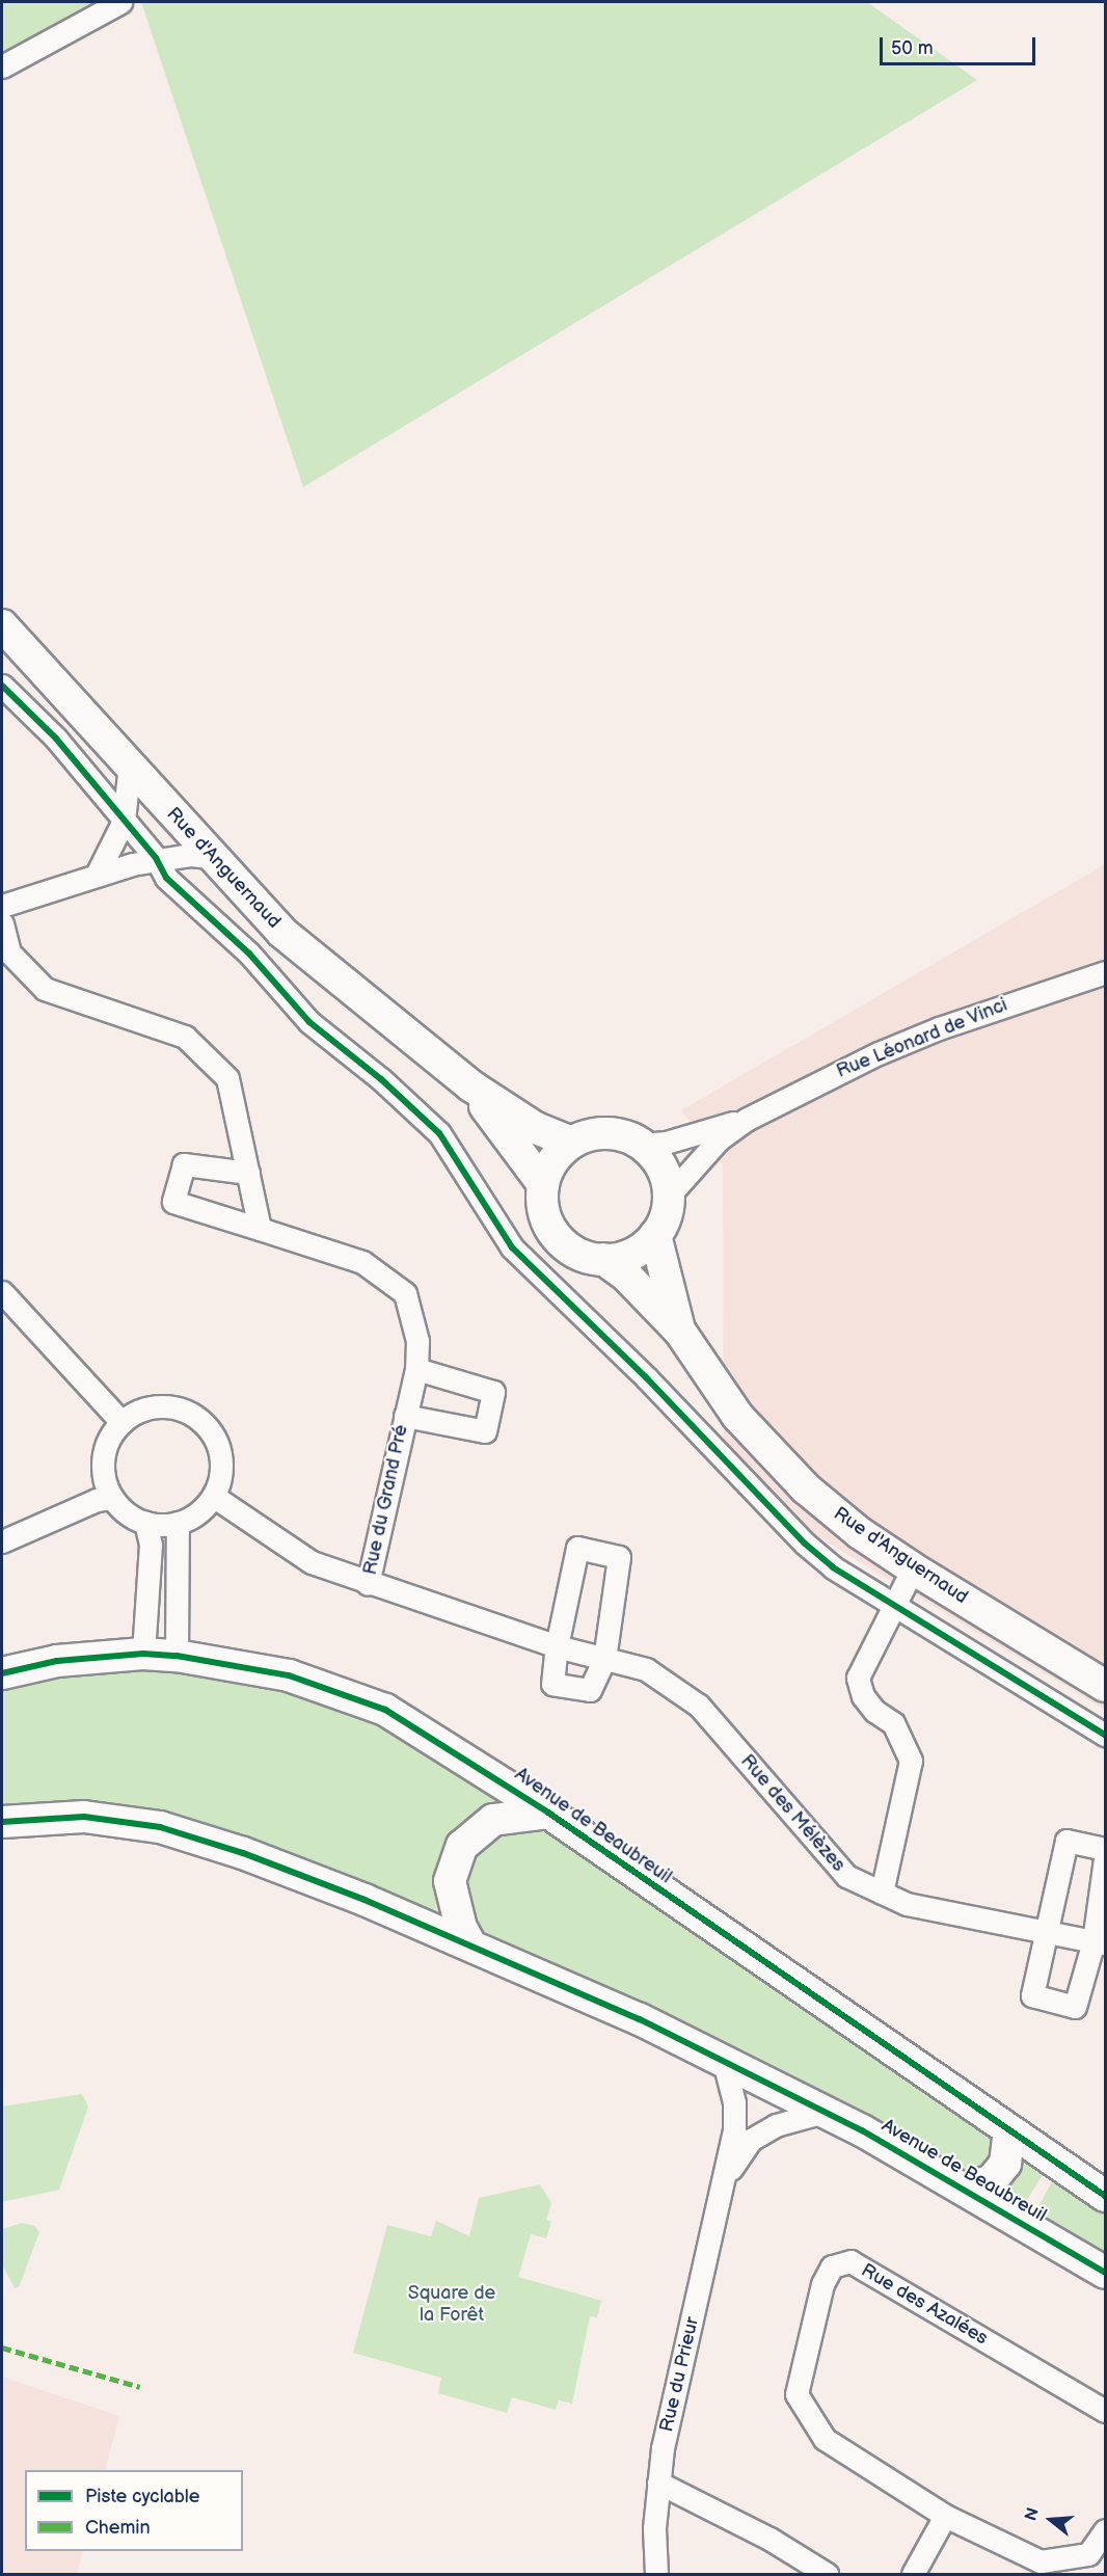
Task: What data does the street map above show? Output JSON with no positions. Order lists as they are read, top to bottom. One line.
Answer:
{"streets":{"main road":["Rue d'Anguernaud","Avenue de Beaubreuil"],"street":["Rue Léonard de Vinci","Rue du Grand Pré","Rue des Mélèzes","Rue des Azalées","Rue du Prieur"]},"crossings":[["Rue d'Anguernaud","Rue Léonard de Vinci"],["Rue du Grand Pré","Rue des Mélèzes"],["Avenue de Beaubreuil","Rue du Prieur"]],"parks":["Square de la Forêt"],"legend":["Piste cyclable","Chemin"],"scale_bar":"50 m","north":"left"}
